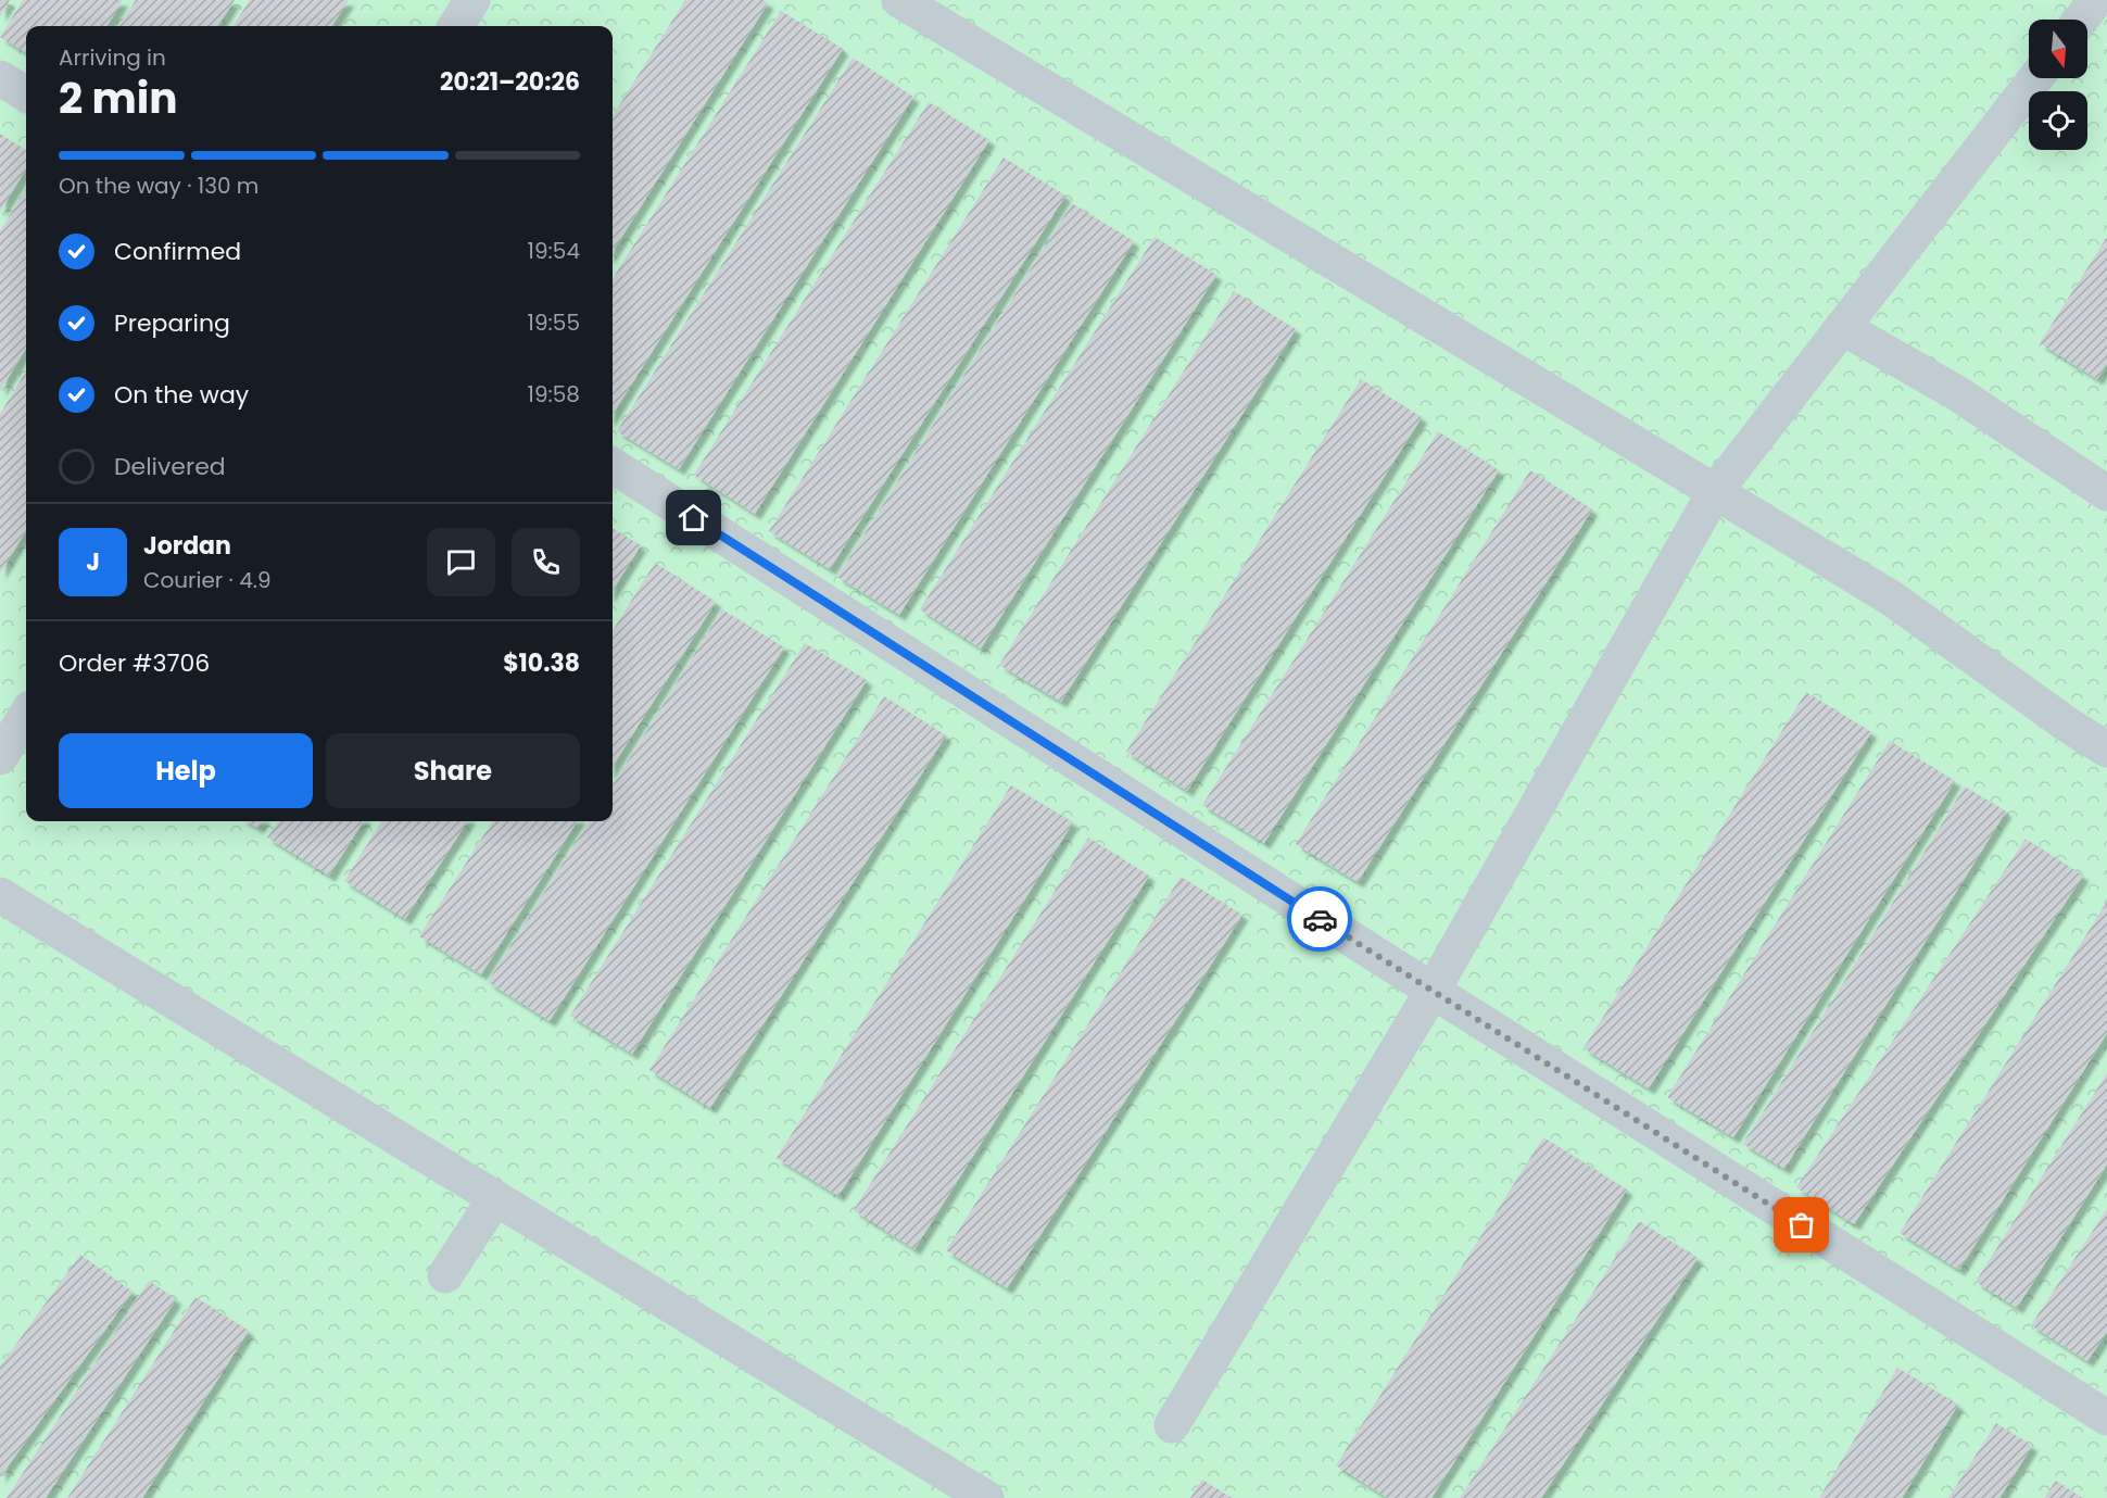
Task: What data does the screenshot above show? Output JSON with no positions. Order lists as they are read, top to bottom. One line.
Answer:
{"north":"bottom","page":{"heading":["2 min","Arriving in","20:21–20:26"],"panel":["Jordan","Courier · 4.9","Order #3706","$10.38"],"bar":"On the way · 130 m","list":[["Confirmed","19:54"],["Preparing","19:55"],["On the way","19:58"],"Delivered"],"round":"J","buttons":["Help","Share"]}}
